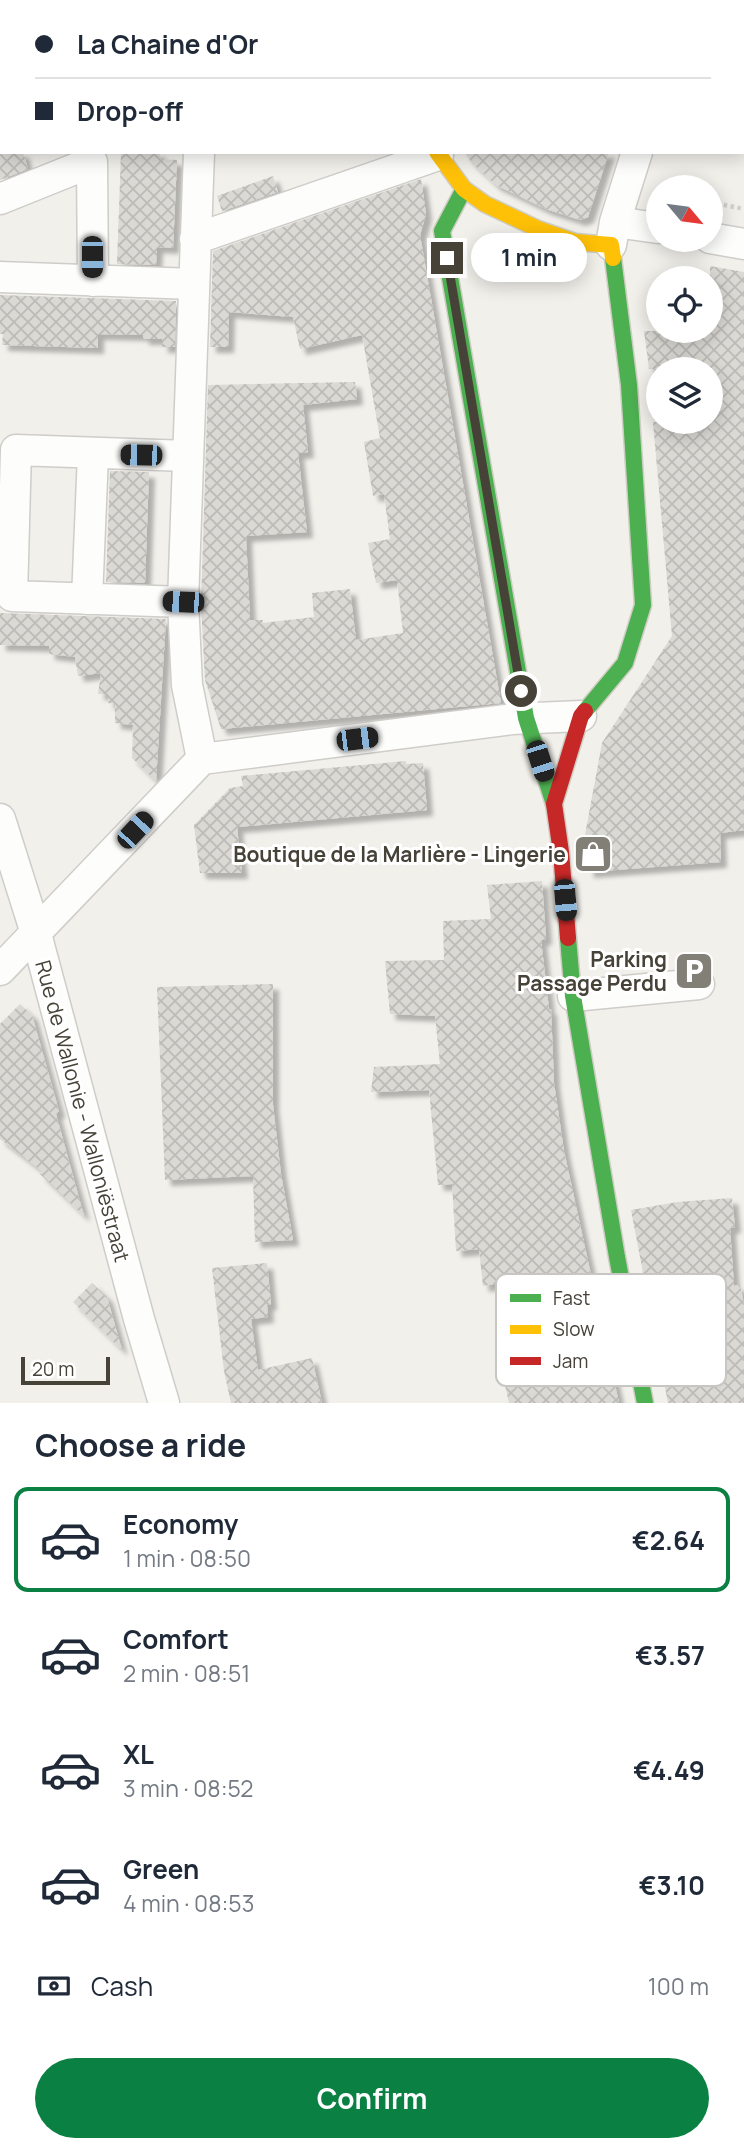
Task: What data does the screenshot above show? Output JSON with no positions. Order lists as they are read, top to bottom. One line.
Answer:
{"streets":{"street":["Rue de Wallonie - Walloniëstraat"]},"places":{"shop":["Boutique de la Marlière - Lingerie"],"parking":["Parking Passage Perdu"]},"legend":["Fast","Slow","Jam"],"scale_bar":"20 m","north":"bottom right","page":{"banner":["La Chaine d'Or","Drop-off"],"bubble":"1 min","scale":"20 m","heading":"Choose a ride","list":[{"name":"Economy","note":"1 min · 08:50","value":"€2.64"},{"name":"Comfort","note":"2 min · 08:51","value":"€3.57"},{"name":"XL","note":"3 min · 08:52","value":"€4.49"},{"name":"Green","note":"4 min · 08:53","value":"€3.10"}],"pay":["Cash","100 m"],"buttons":"Confirm"}}
